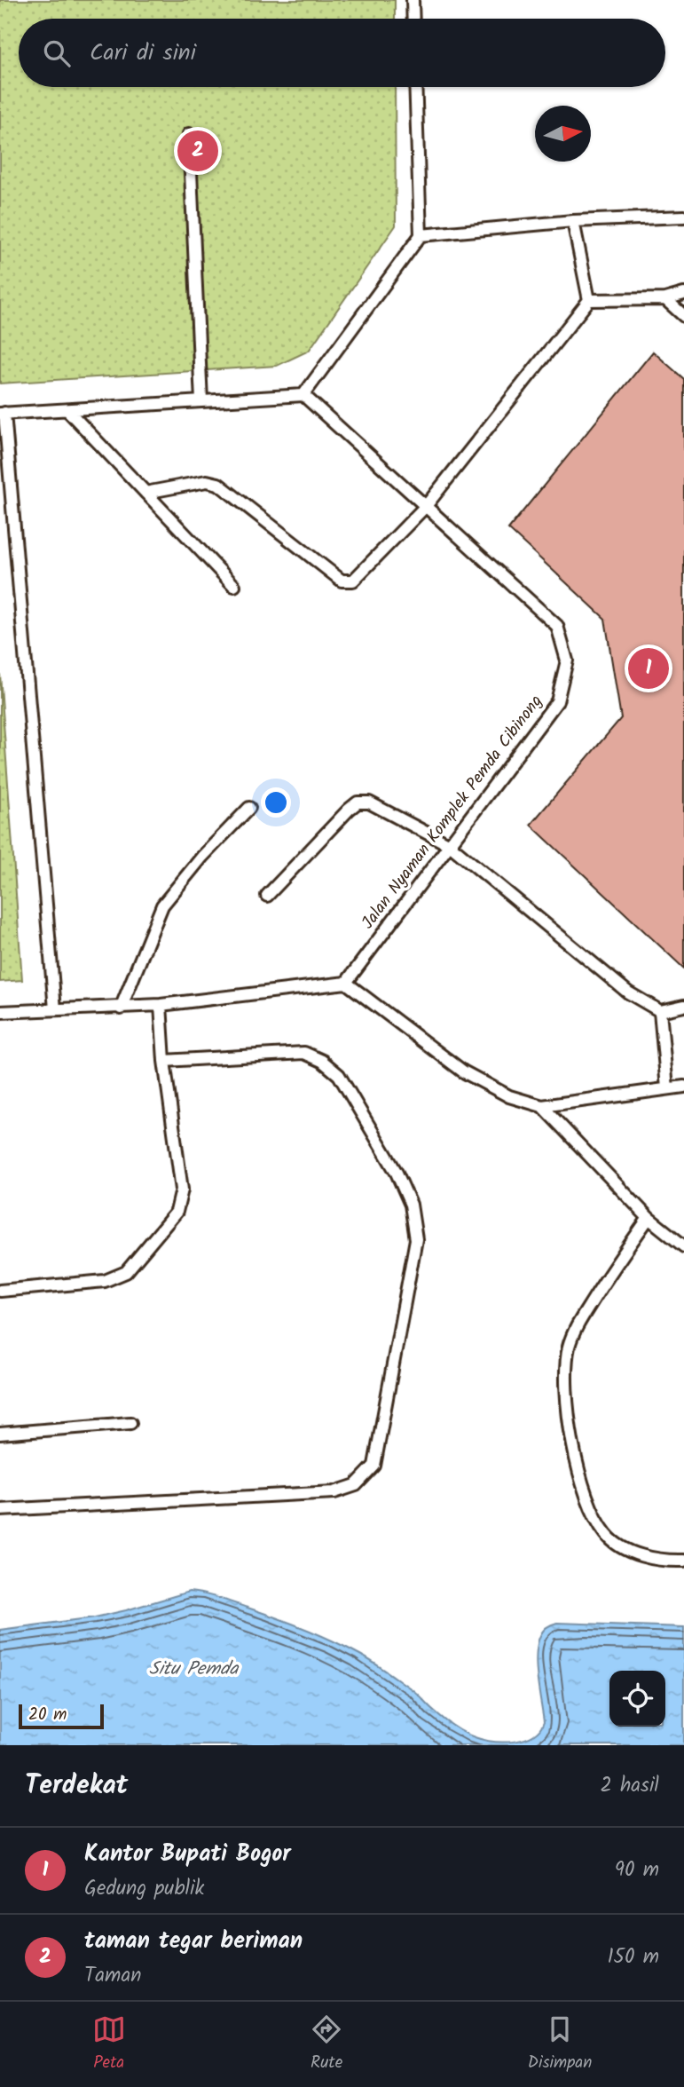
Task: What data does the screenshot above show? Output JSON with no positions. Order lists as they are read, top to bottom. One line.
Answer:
{"streets":{"lane":["Jalan Nyaman Komplek Pemda Cibinong"]},"water":["Situ Pemda"],"scale_bar":"20 m","north":"right","page":{"search":"Cari di sini","pins":["2","1"],"scale":"20 m","heading":["Terdekat","2 hasil"],"list":[{"mark":"1","name":"Kantor Bupati Bogor","note":"Gedung publik","value":"90 m"},{"mark":"2","name":"taman tegar beriman","note":"Taman","value":"150 m"}],"nav":["Peta","Rute","Disimpan"]}}
